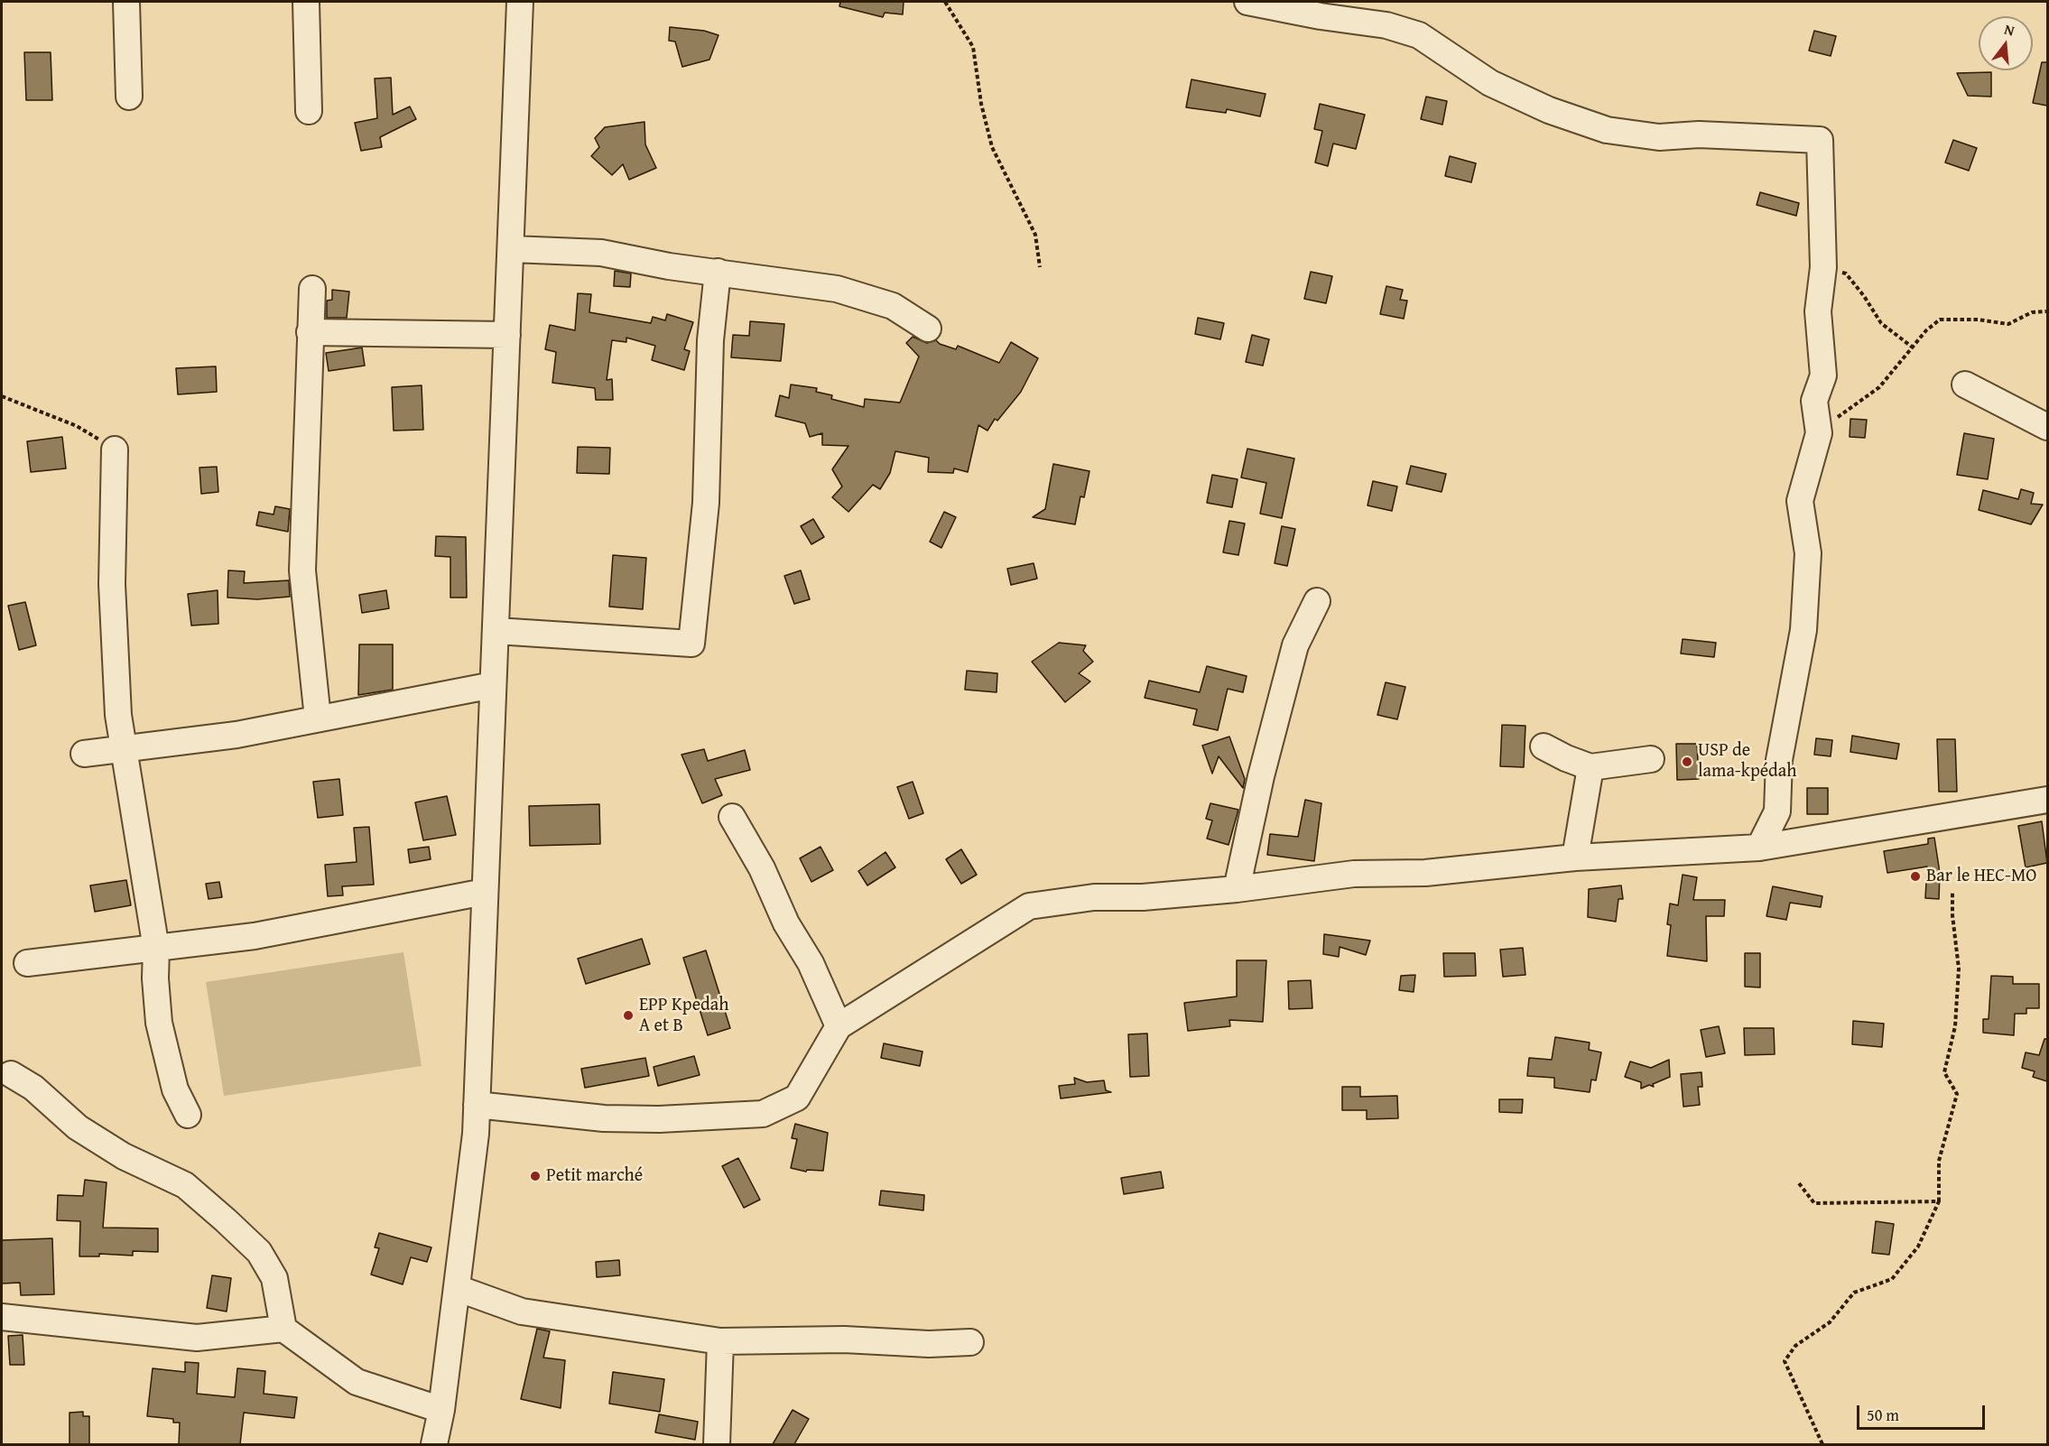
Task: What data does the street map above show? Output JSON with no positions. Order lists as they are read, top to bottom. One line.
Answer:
{"places":["USP de lama-kpédah","Bar le HEC-MO","EPP Kpedah A et B","Petit marché"],"scale_bar":"50 m","north":"top"}
